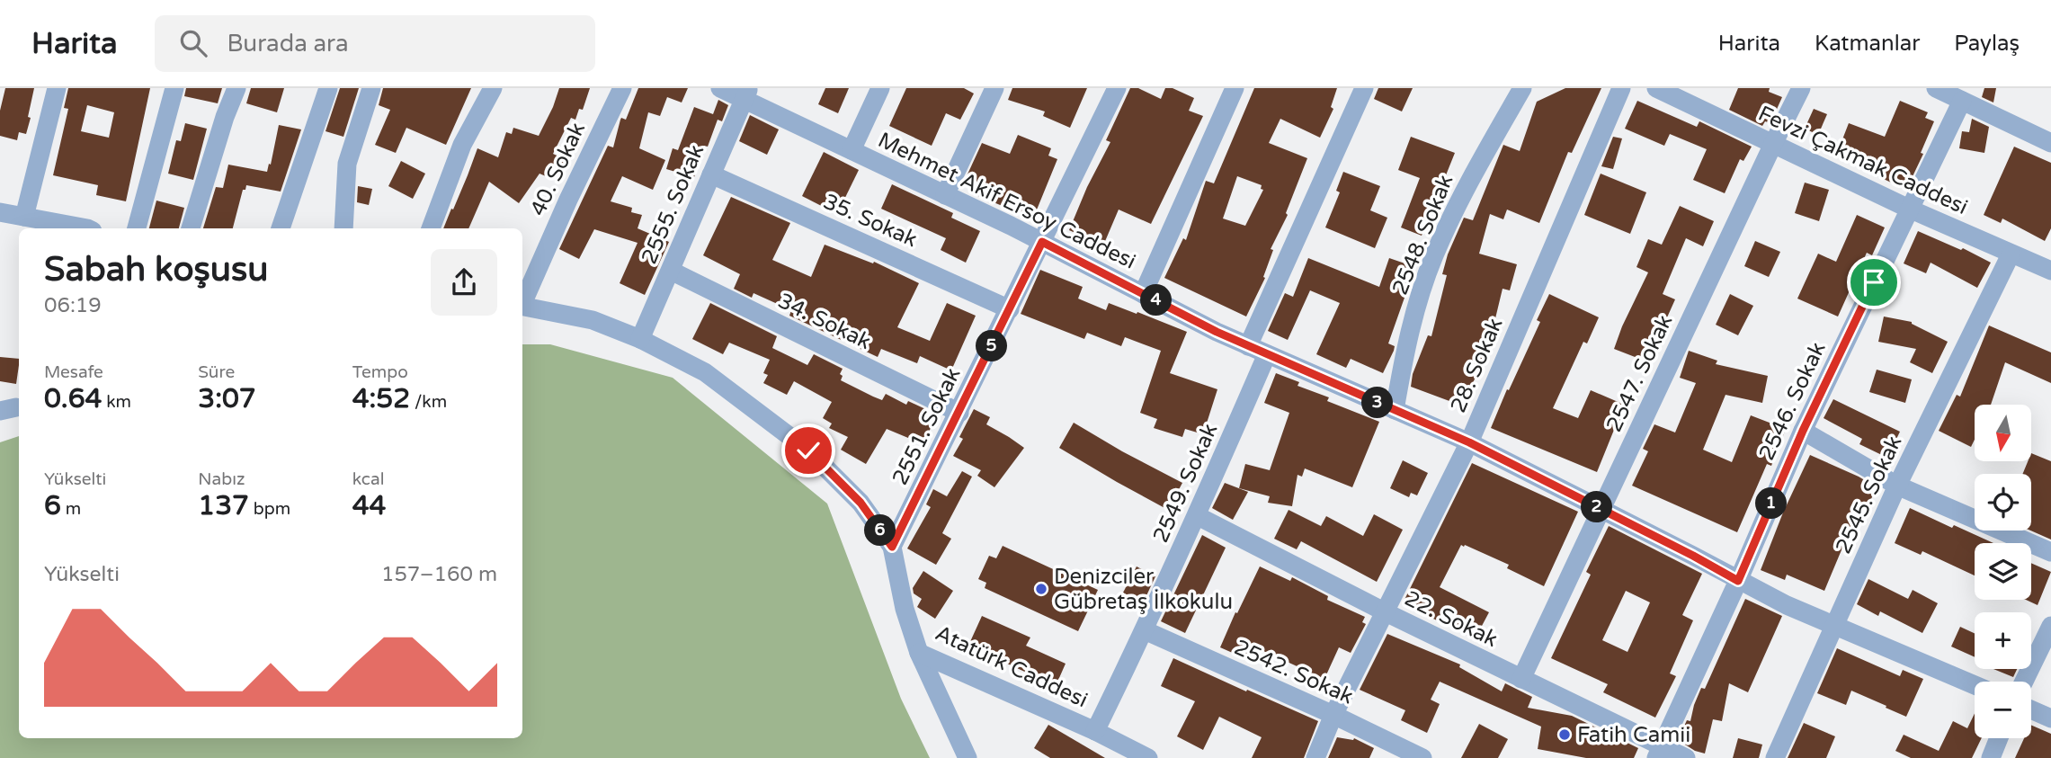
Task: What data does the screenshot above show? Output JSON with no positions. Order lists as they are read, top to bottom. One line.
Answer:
{"streets":{"street":["Fevzi Çakmak Caddesi","40. Sokak","Mehmet Akif Ersoy Caddesi","2555. Sokak","35. Sokak","2548. Sokak","34. Sokak","28. Sokak","2547. Sokak","2546. Sokak","2551. Sokak","2549. Sokak","2545. Sokak","22. Sokak","Atatürk Caddesi","2542. Sokak"]},"crossings":[["Fevzi Çakmak Caddesi","2547. Sokak"],["Fevzi Çakmak Caddesi","2546. Sokak"],["Fevzi Çakmak Caddesi","2545. Sokak"],["Mehmet Akif Ersoy Caddesi","2555. Sokak"],["Mehmet Akif Ersoy Caddesi","2548. Sokak"],["Mehmet Akif Ersoy Caddesi","28. Sokak"],["Mehmet Akif Ersoy Caddesi","2547. Sokak"],["Mehmet Akif Ersoy Caddesi","2546. Sokak"],["Mehmet Akif Ersoy Caddesi","2551. Sokak"],["Mehmet Akif Ersoy Caddesi","2549. Sokak"],["Mehmet Akif Ersoy Caddesi","2545. Sokak"],["2555. Sokak","35. Sokak"],["2555. Sokak","34. Sokak"],["2555. Sokak","Atatürk Caddesi"],["35. Sokak","2551. Sokak"],["34. Sokak","2551. Sokak"],["28. Sokak","22. Sokak"],["28. Sokak","2542. Sokak"],["2547. Sokak","22. Sokak"],["2546. Sokak","22. Sokak"],["2551. Sokak","Atatürk Caddesi"],["2549. Sokak","22. Sokak"],["2549. Sokak","Atatürk Caddesi"],["2549. Sokak","2542. Sokak"]],"places":["Denizciler Gübretaş İlkokulu","Fatih Camii"],"north":"bottom","page":{"header":"Harita","search":"Burada ara","nav":["Harita","Katmanlar","Paylaş"],"heading":["Sabah koşusu","06:19"],"pins":["4","5","3","1","2","6"],"stats":[["Mesafe","0.64 km"],["Süre","3:07"],["Tempo","4:52 /km"],["Yükselti","6 m"],["Nabız","137 bpm"],["kcal","44"]],"map_buttons":["+","−"],"chart":["Yükselti","157–160 m"]}}
